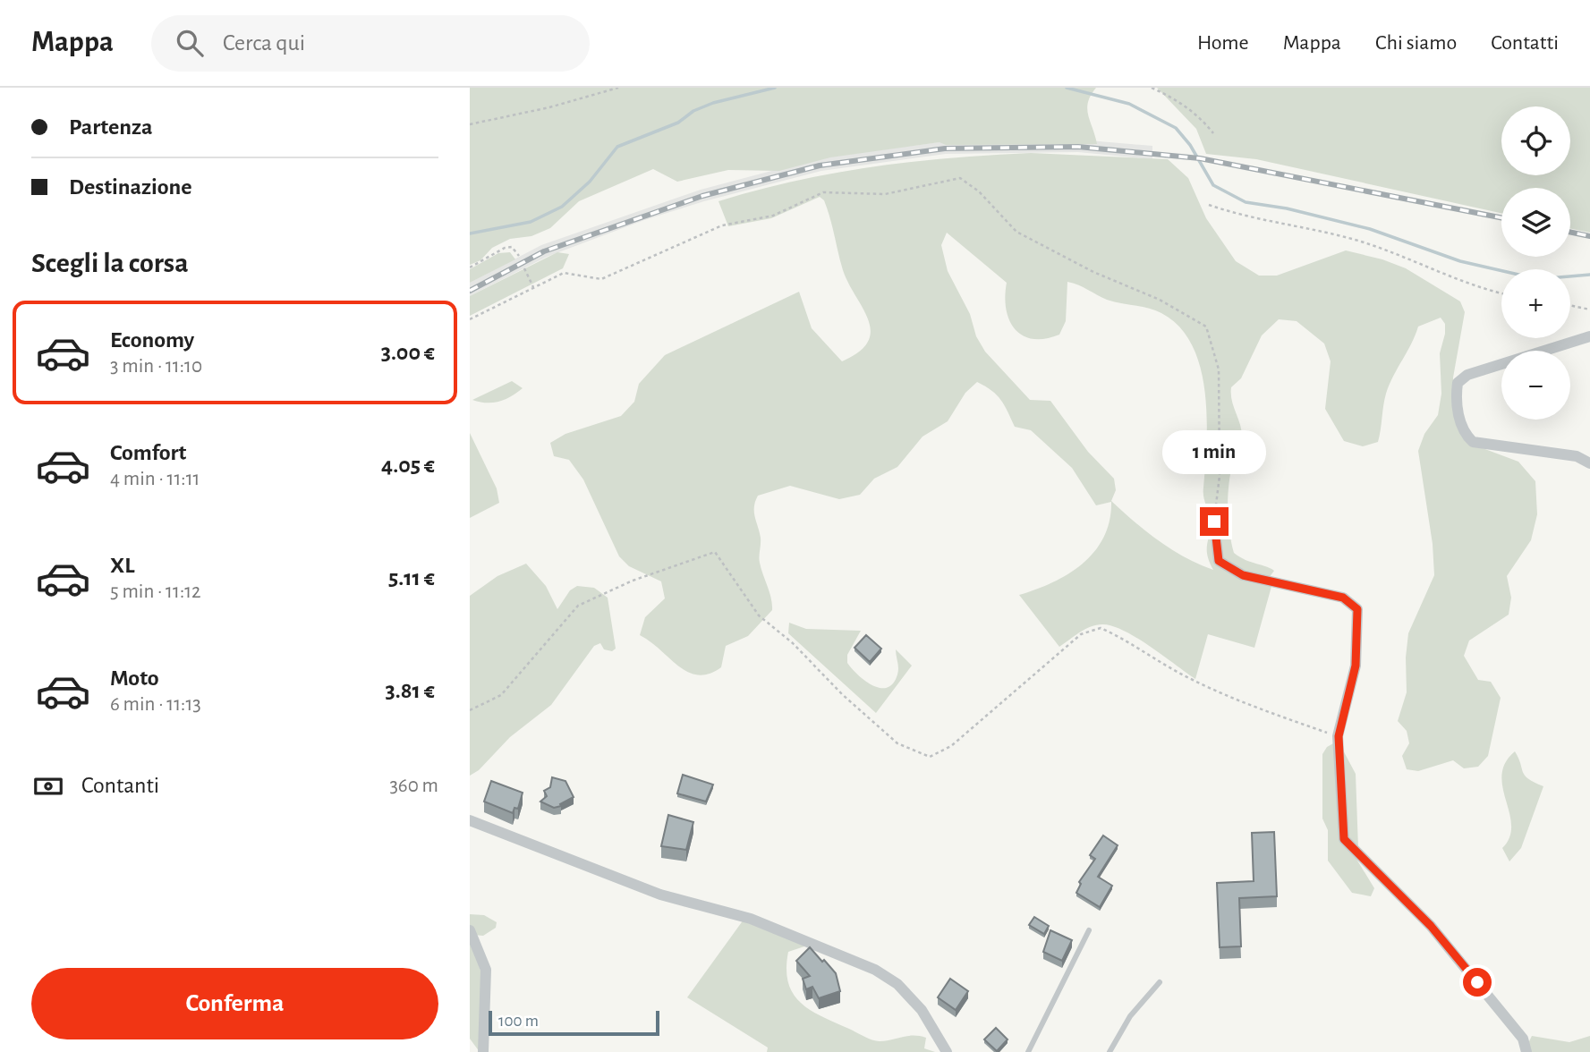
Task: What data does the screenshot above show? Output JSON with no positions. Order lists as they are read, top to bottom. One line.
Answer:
{"scale_bar":"100 m","page":{"header":"Mappa","search":"Cerca qui","nav":["Home","Mappa","Chi siamo","Contatti"],"banner":["Partenza","Destinazione"],"map_buttons":["+","−"],"heading":"Scegli la corsa","list":[{"name":"Economy","note":"3 min · 11:10","value":"3.00 €"},{"name":"Comfort","note":"4 min · 11:11","value":"4.05 €"},{"name":"XL","note":"5 min · 11:12","value":"5.11 €"},{"name":"Moto","note":"6 min · 11:13","value":"3.81 €"}],"bubble":"1 min","pay":["Contanti","360 m"],"buttons":"Conferma","scale":"100 m"}}
